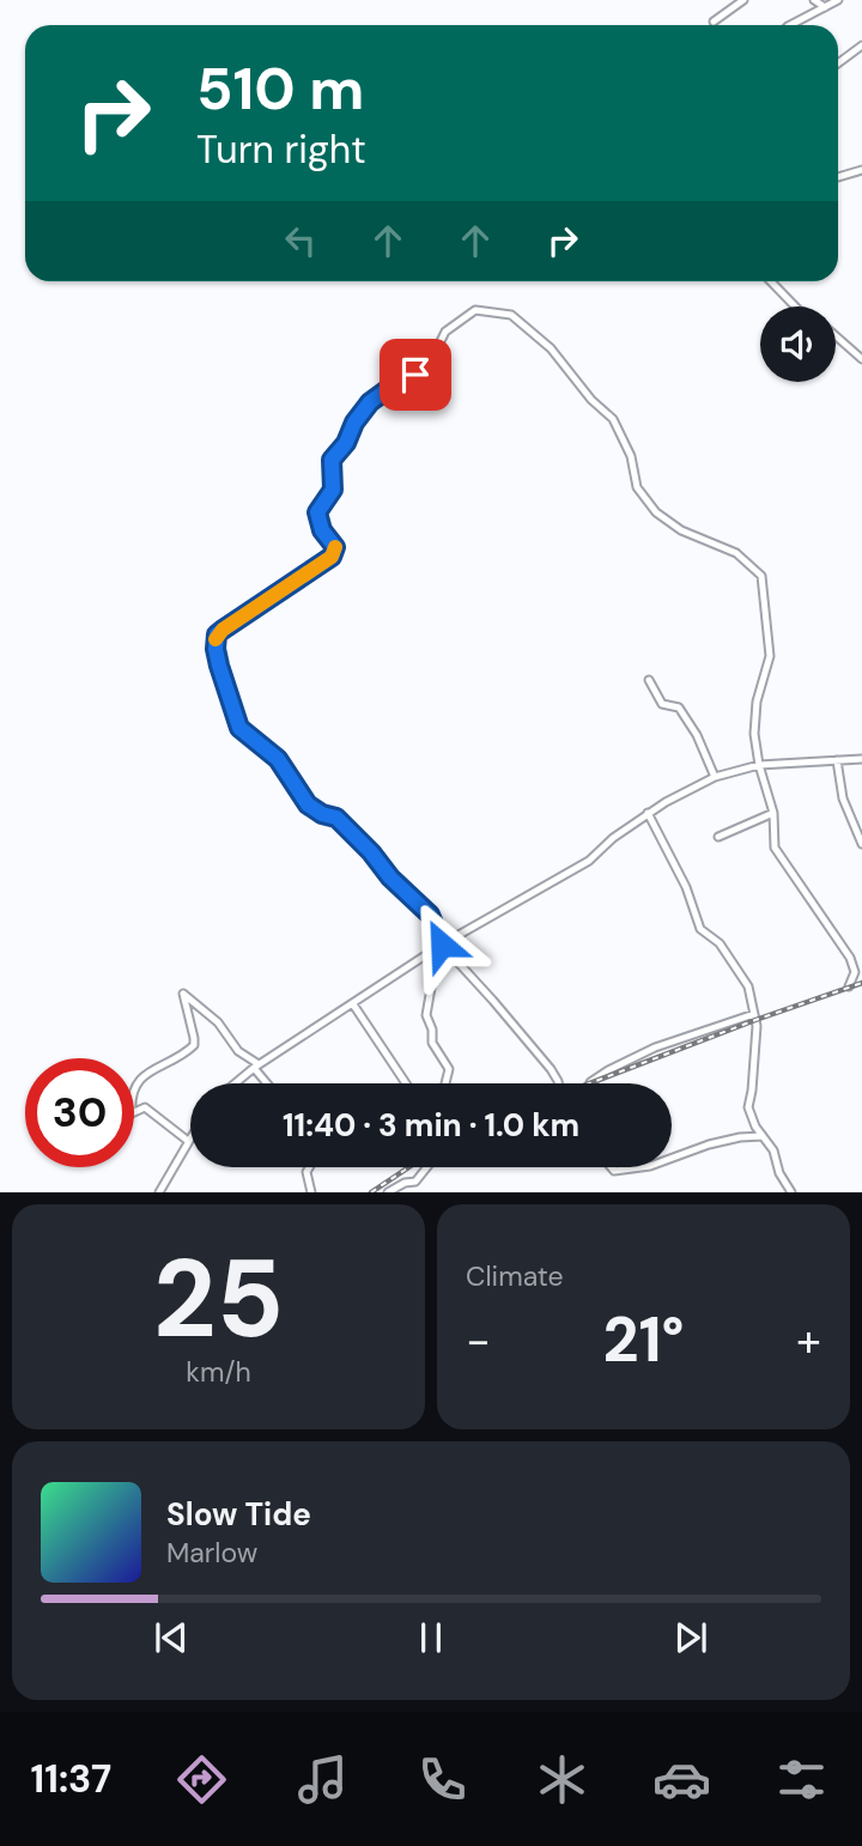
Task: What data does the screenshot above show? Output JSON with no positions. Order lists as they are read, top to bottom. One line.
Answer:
{"page":{"turn":["510 m","Turn right"],"limit":"30","trip":"11:40 · 3 min · 1.0 km","tile":[["25","km/h"],"Climate"],"heat":["−","21°","+"],"song":["Slow Tide","Marlow"],"tabs":"11:37"}}
